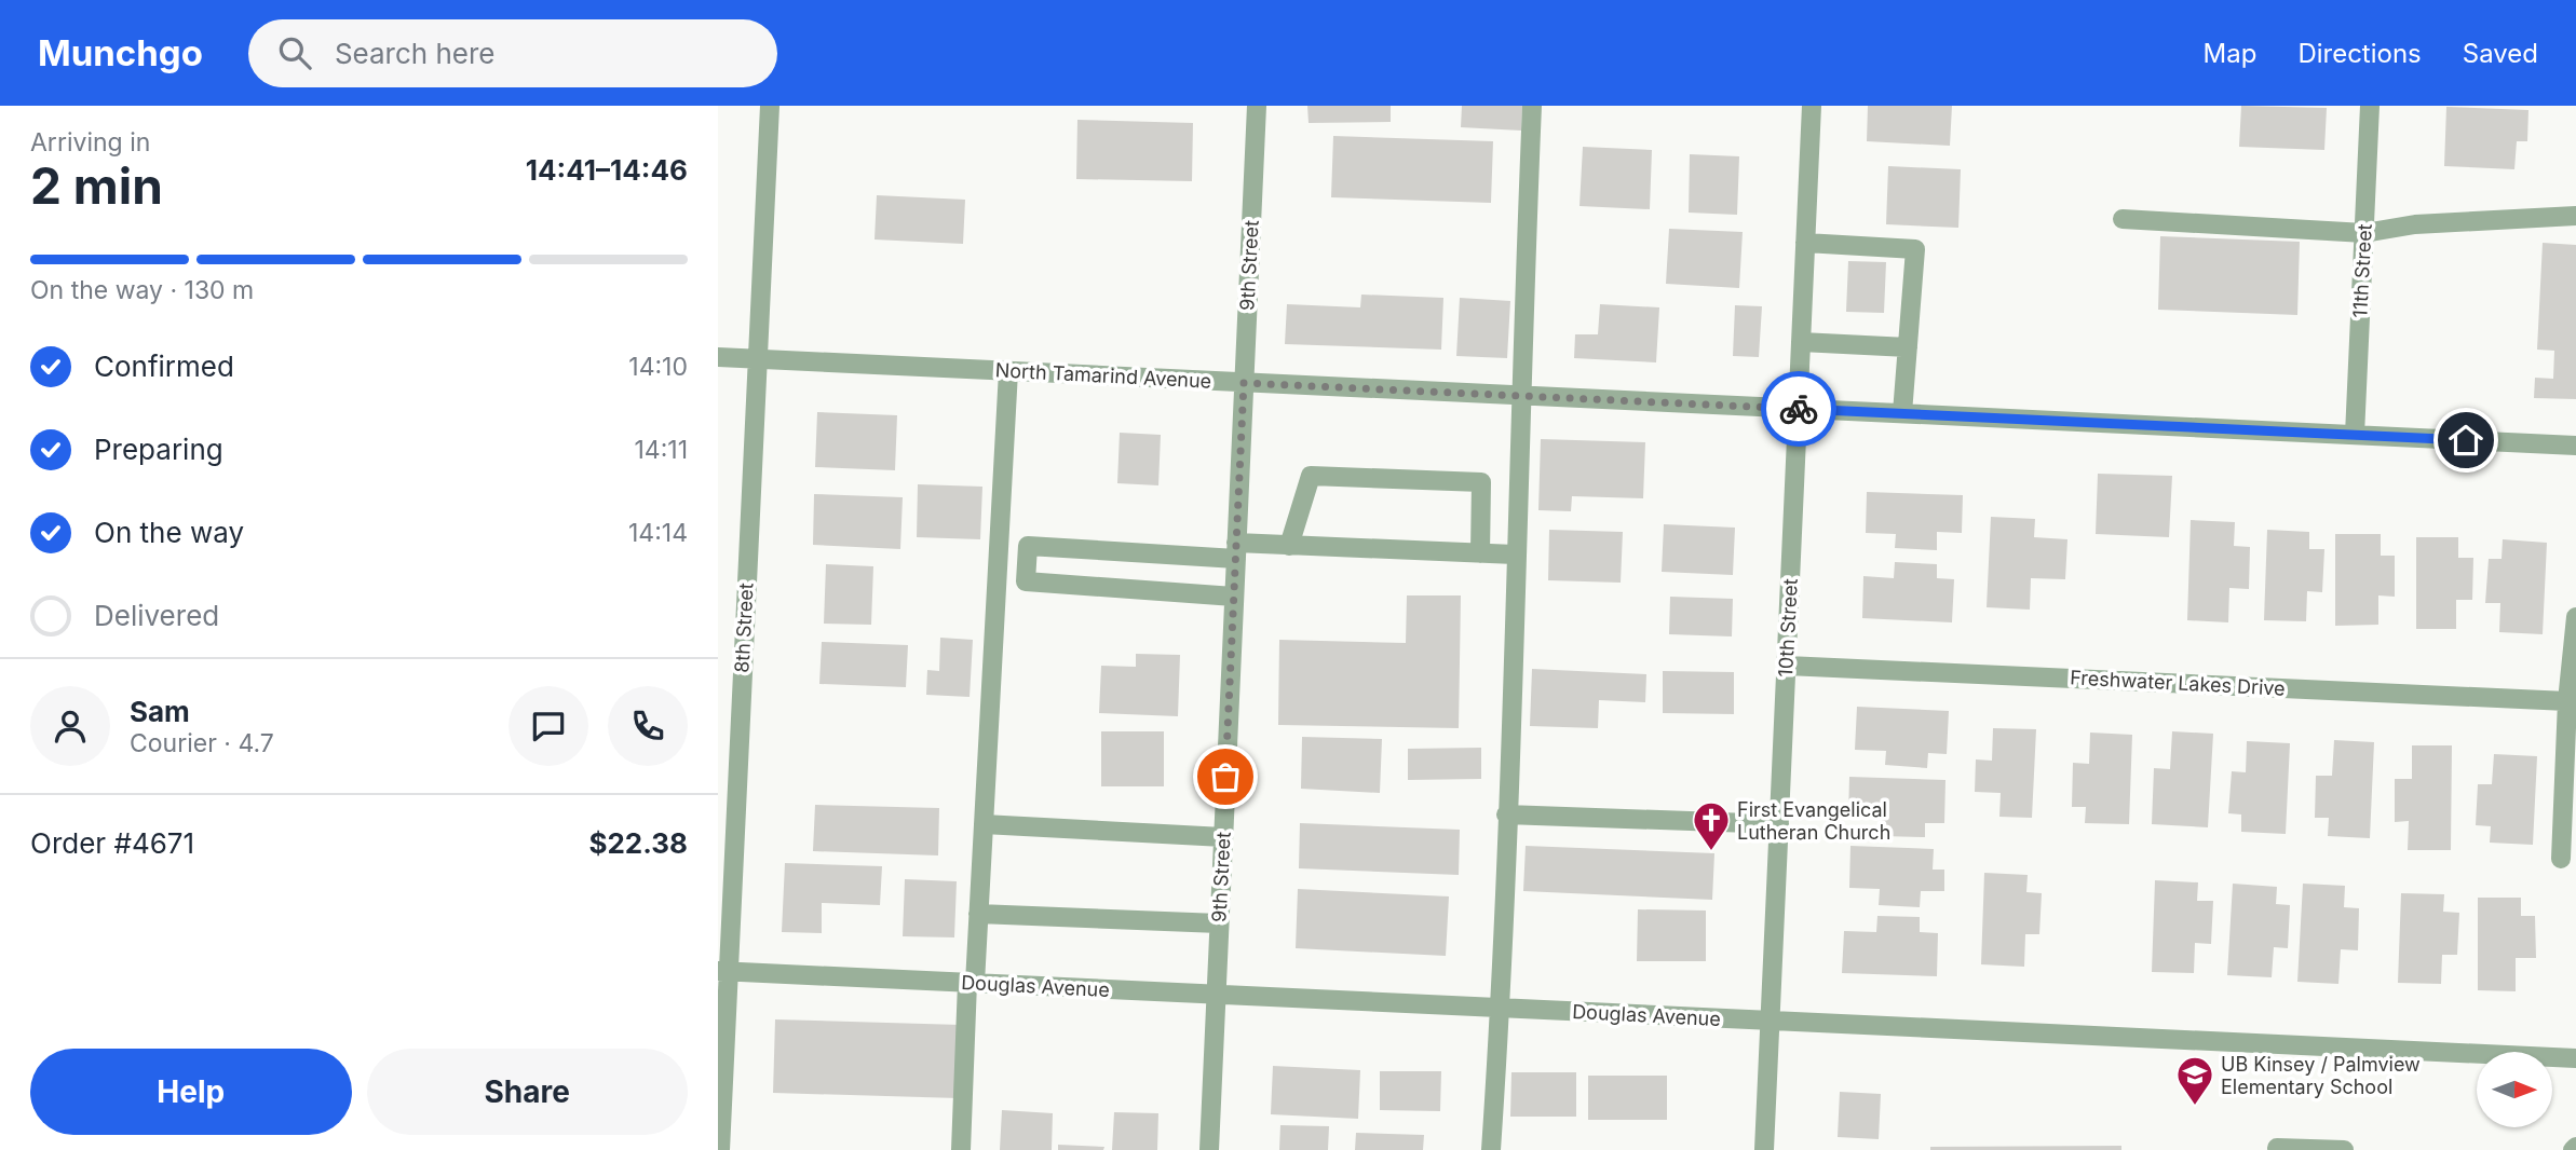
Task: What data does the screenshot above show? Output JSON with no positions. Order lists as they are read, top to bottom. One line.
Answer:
{"streets":{"street":["9th Street","11th Street","North Tamarind Avenue","8th Street","10th Street","Freshwater Lakes Drive","Douglas Avenue"]},"crossings":[["9th Street","North Tamarind Avenue"],["9th Street","Douglas Avenue"],["11th Street","North Tamarind Avenue"],["North Tamarind Avenue","8th Street"],["North Tamarind Avenue","10th Street"],["8th Street","Douglas Avenue"],["10th Street","Freshwater Lakes Drive"],["10th Street","Douglas Avenue"]],"places":{"church":["First Evangelical Lutheran Church"],"school or university":["UB Kinsey / Palmview Elementary School"]},"north":"right","page":{"header":"Munchgo","search":"Search here","nav":["Map","Directions","Saved"],"heading":["2 min","Arriving in","14:41–14:46"],"panel":["Sam","Courier · 4.7","Order #4671","$22.38"],"bar":"On the way · 130 m","list":[["Confirmed","14:10"],["Preparing","14:11"],["On the way","14:14"],"Delivered"],"buttons":["Help","Share"]}}
